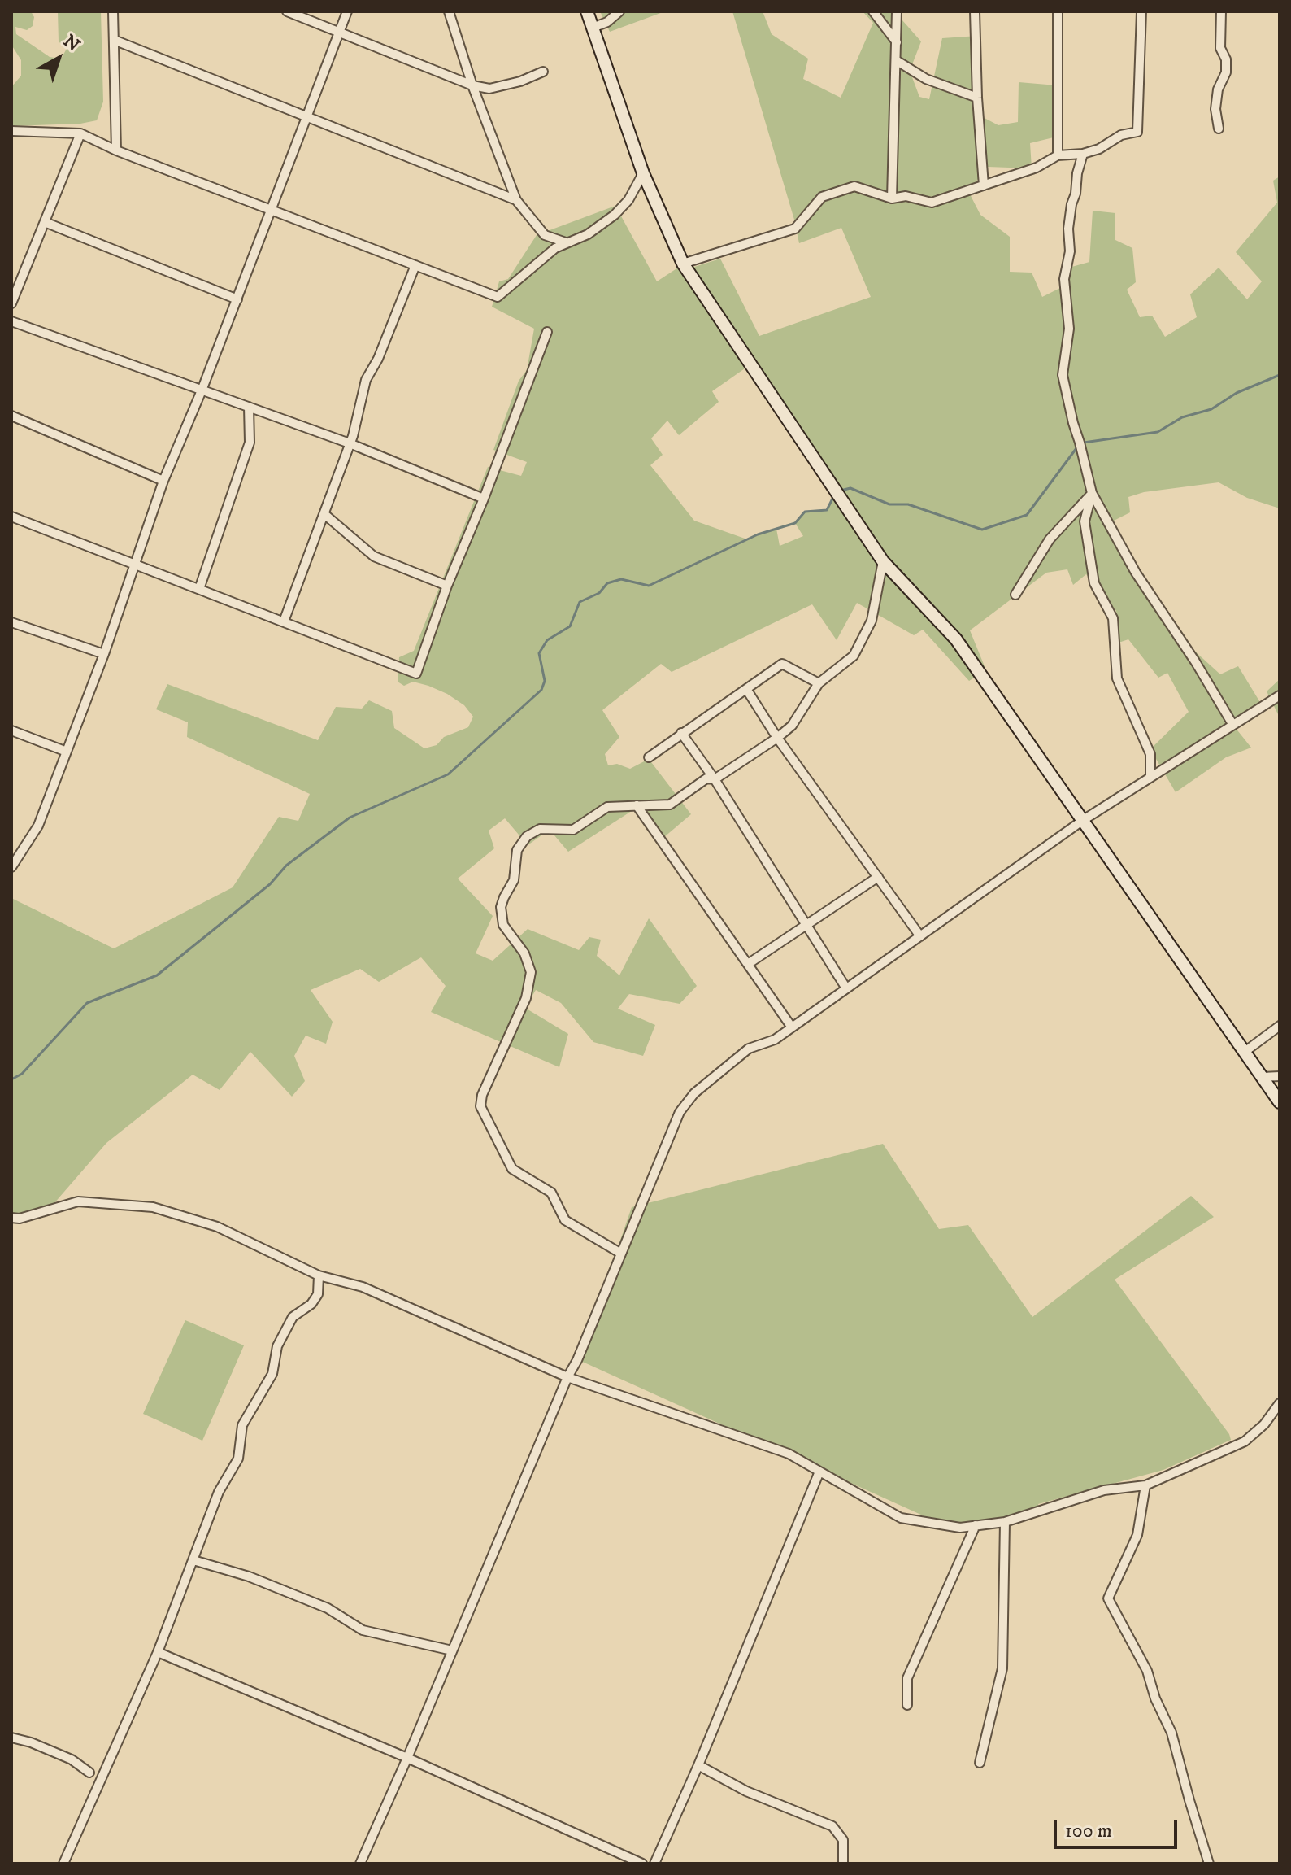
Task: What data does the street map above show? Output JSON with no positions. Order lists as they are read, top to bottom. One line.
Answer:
{"scale_bar":"100 m","north":"top right"}
